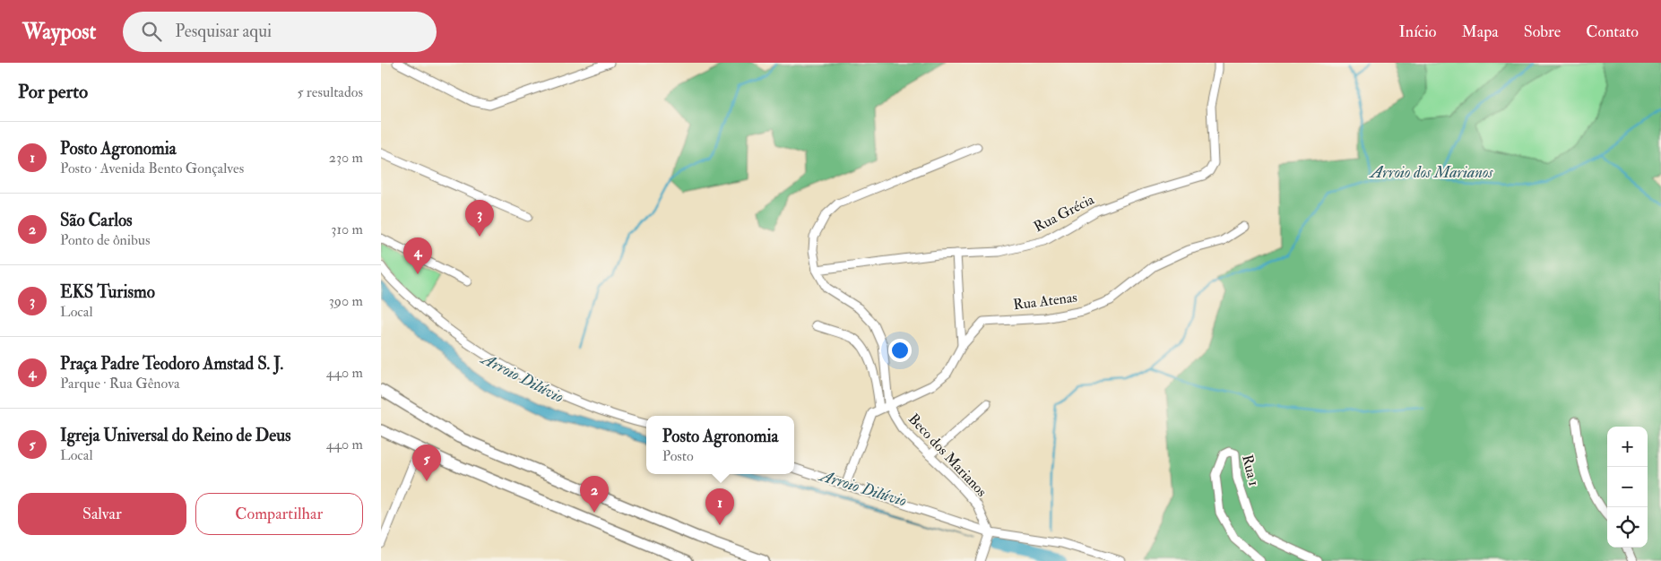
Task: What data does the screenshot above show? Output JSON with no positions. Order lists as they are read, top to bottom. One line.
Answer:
{"streets":{"street":["Rua Grécia","Rua Atenas","Beco dos Marianos","Rua 1"]},"crossings":[["Rua Grécia","Beco dos Marianos"],["Rua Atenas","Beco dos Marianos"]],"water":["Arroio dos Marianos","Arroio Dilúvio"],"page":{"header":"Waypost","search":"Pesquisar aqui","nav":["Início","Mapa","Sobre","Contato"],"heading":["Por perto","5 resultados"],"list":[{"mark":"1","name":"Posto Agronomia","note":"Posto · Avenida Bento Gonçalves","value":"230 m"},{"mark":"2","name":"São Carlos","note":"Ponto de ônibus","value":"310 m"},{"mark":"3","name":"EKS Turismo","note":"Local","value":"390 m"},{"mark":"4","name":"Praça Padre Teodoro Amstad S. J.","note":"Parque · Rua Gênova","value":"440 m"},{"mark":"5","name":"Igreja Universal do Reino de Deus","note":"Local","value":"440 m"}],"pins":["3","4","5","2","1"],"popup":["Posto Agronomia","Posto"],"map_buttons":["+","−"],"buttons":["Salvar","Compartilhar"]}}
